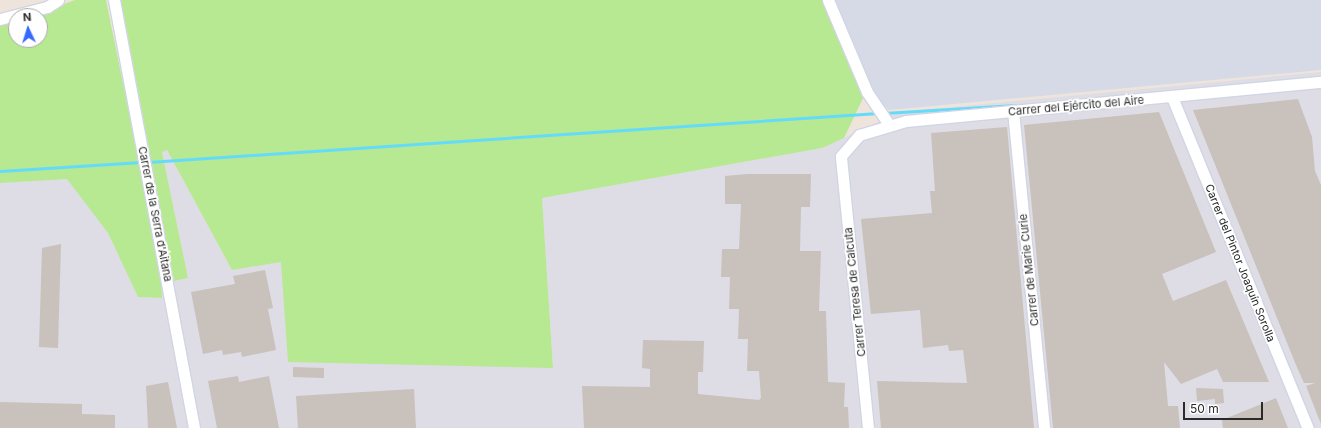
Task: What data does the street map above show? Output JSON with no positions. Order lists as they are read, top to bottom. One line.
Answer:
{"streets":{"street":["Carrer del Ejército del Aire","Carrer de la Serra d'Aitana","Carrer del Pintor Joaquín Sorolla","Carrer de Marie Curie","Carrer Teresa de Calcuta"]},"crossings":[["Carrer del Ejército del Aire","Carrer del Pintor Joaquín Sorolla"],["Carrer del Ejército del Aire","Carrer de Marie Curie"],["Carrer del Ejército del Aire","Carrer Teresa de Calcuta"]],"scale_bar":"50 m","north":"top"}
